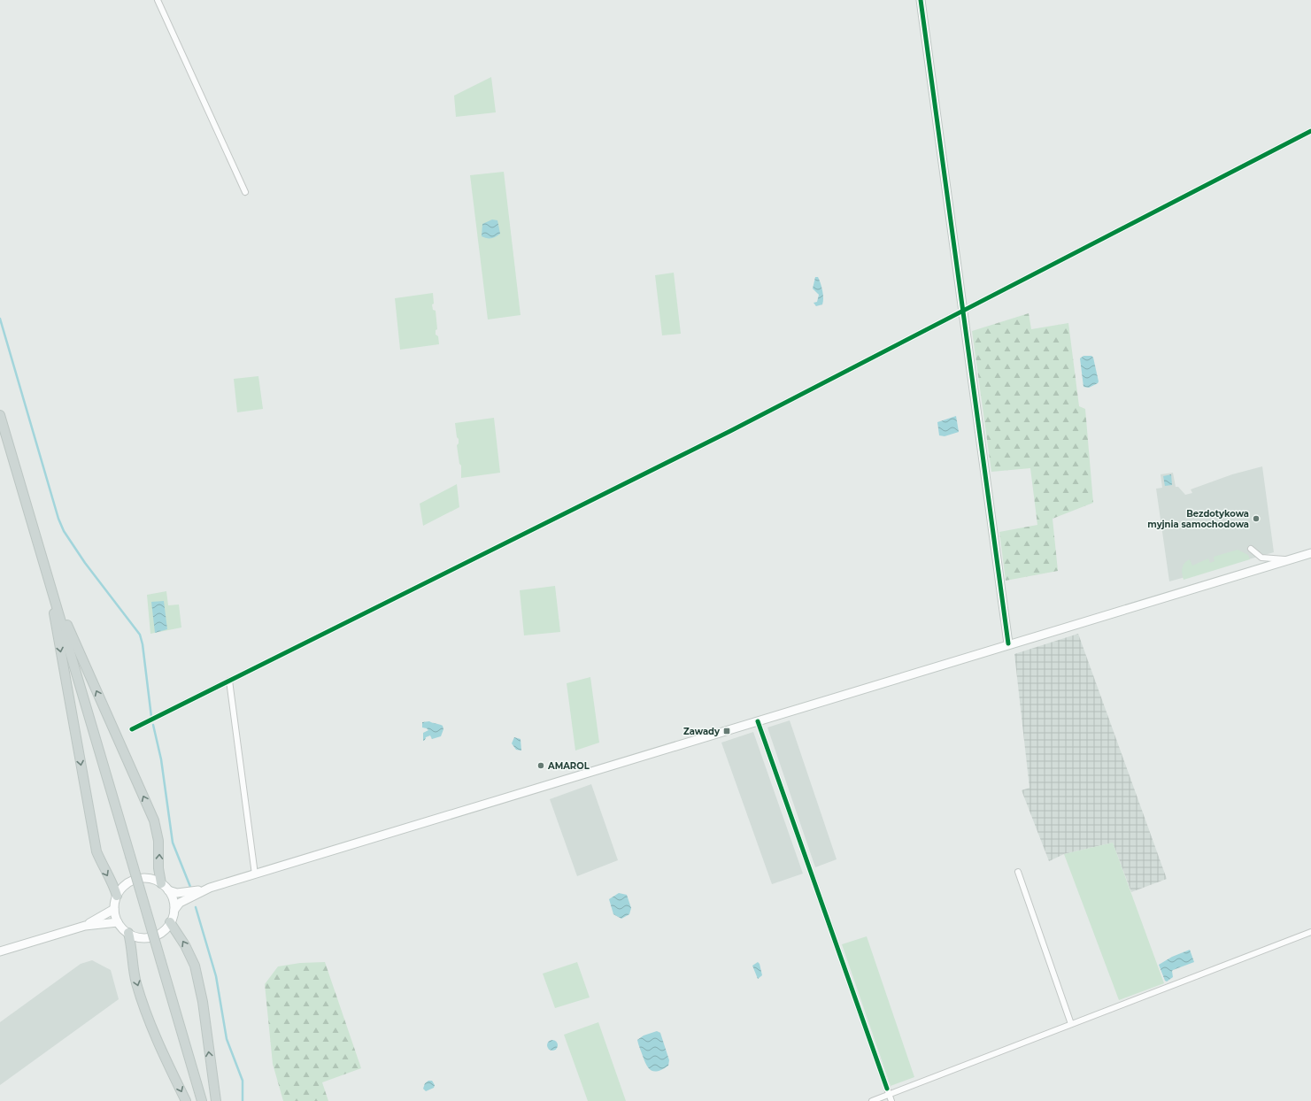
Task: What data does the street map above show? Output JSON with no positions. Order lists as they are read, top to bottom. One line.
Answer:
{"places":{"other":["Bezdotykowa myjnia samochodowa","AMAROL"],"transit":["Zawady"]}}
